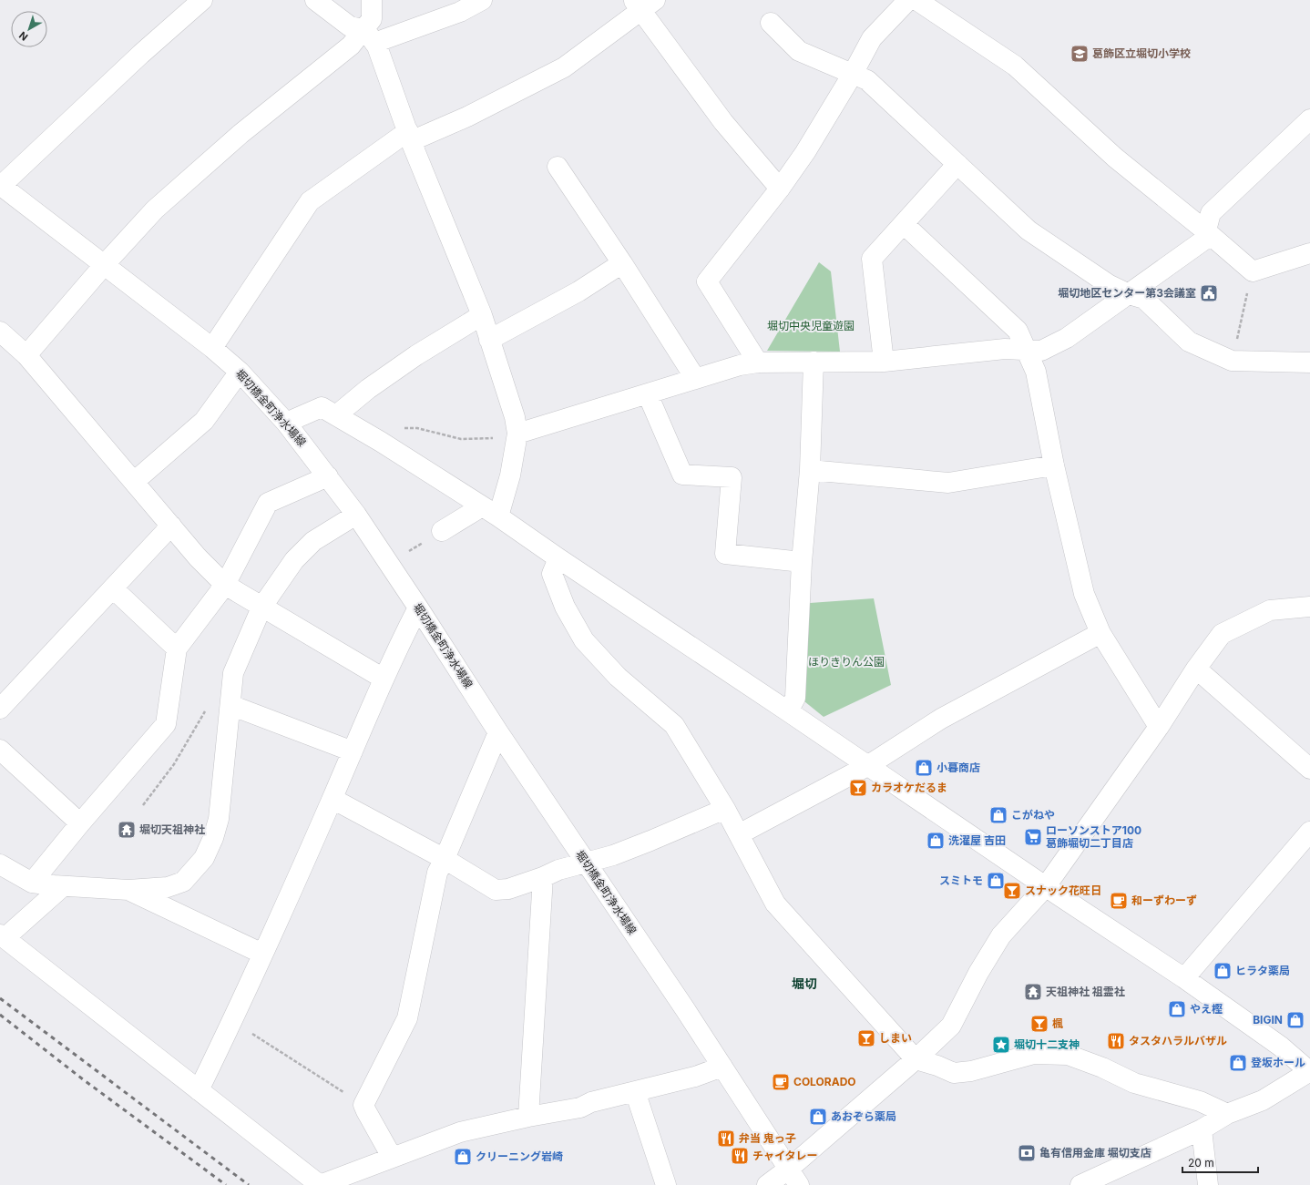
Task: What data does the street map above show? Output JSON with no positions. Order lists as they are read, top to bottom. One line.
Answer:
{"streets":{"street":["堀切橋金町浄水場線"]},"districts":["堀切"],"parks":["堀切中央児童遊園","ほりきりん公園"],"places":{"school or university":["葛飾区立堀切小学校"],"public building":["堀切地区センター第3会議室"],"shop":["小暮商店","こがねや","洗濯屋 吉田","スミトモ","ヒラタ薬局","やえ樫","BIGIN","登坂ホール","あおぞら薬局","クリーニング岩崎"],"bar":["カラオケだるま","スナック花旺日","楓","しまい"],"temple":["堀切天祖神社","天祖神社 祖霊社"],"supermarket":["ローソンストア100 葛飾堀切二丁目店"],"cafe":["和ーずわーず","COLORADO"],"restaurant":["タスタハラルバザル","弁当 鬼っ子","チャイタレー"],"place":["堀切十二支神"],"bank":["亀有信用金庫 堀切支店"]},"scale_bar":"20 m","north":"bottom left"}
